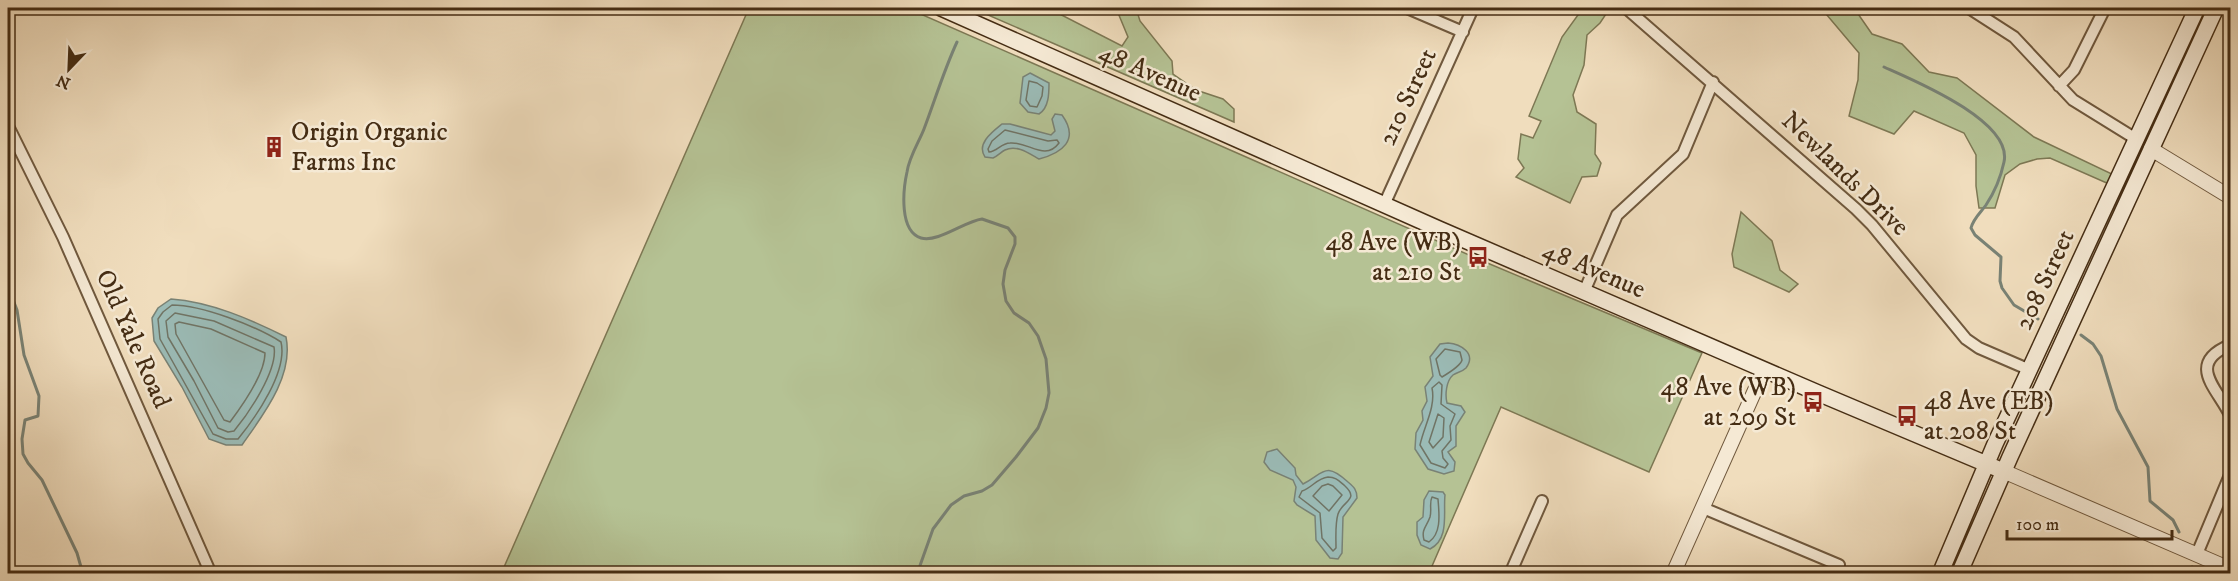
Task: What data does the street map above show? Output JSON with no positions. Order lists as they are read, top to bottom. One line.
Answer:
{"streets":{"main road":["48 Avenue","208 Street"],"street":["210 Street","Newlands Drive","Old Yale Road"]},"crossings":[["48 Avenue","210 Street"],["48 Avenue","208 Street"],["Newlands Drive","208 Street"]],"places":{"building":["Origin Organic Farms Inc"],"bus stop":["48 Ave (WB) at 210 St","48 Ave (WB) at 209 St","48 Ave (EB) at 208 St"]},"scale_bar":"100 m","north":"bottom left"}
